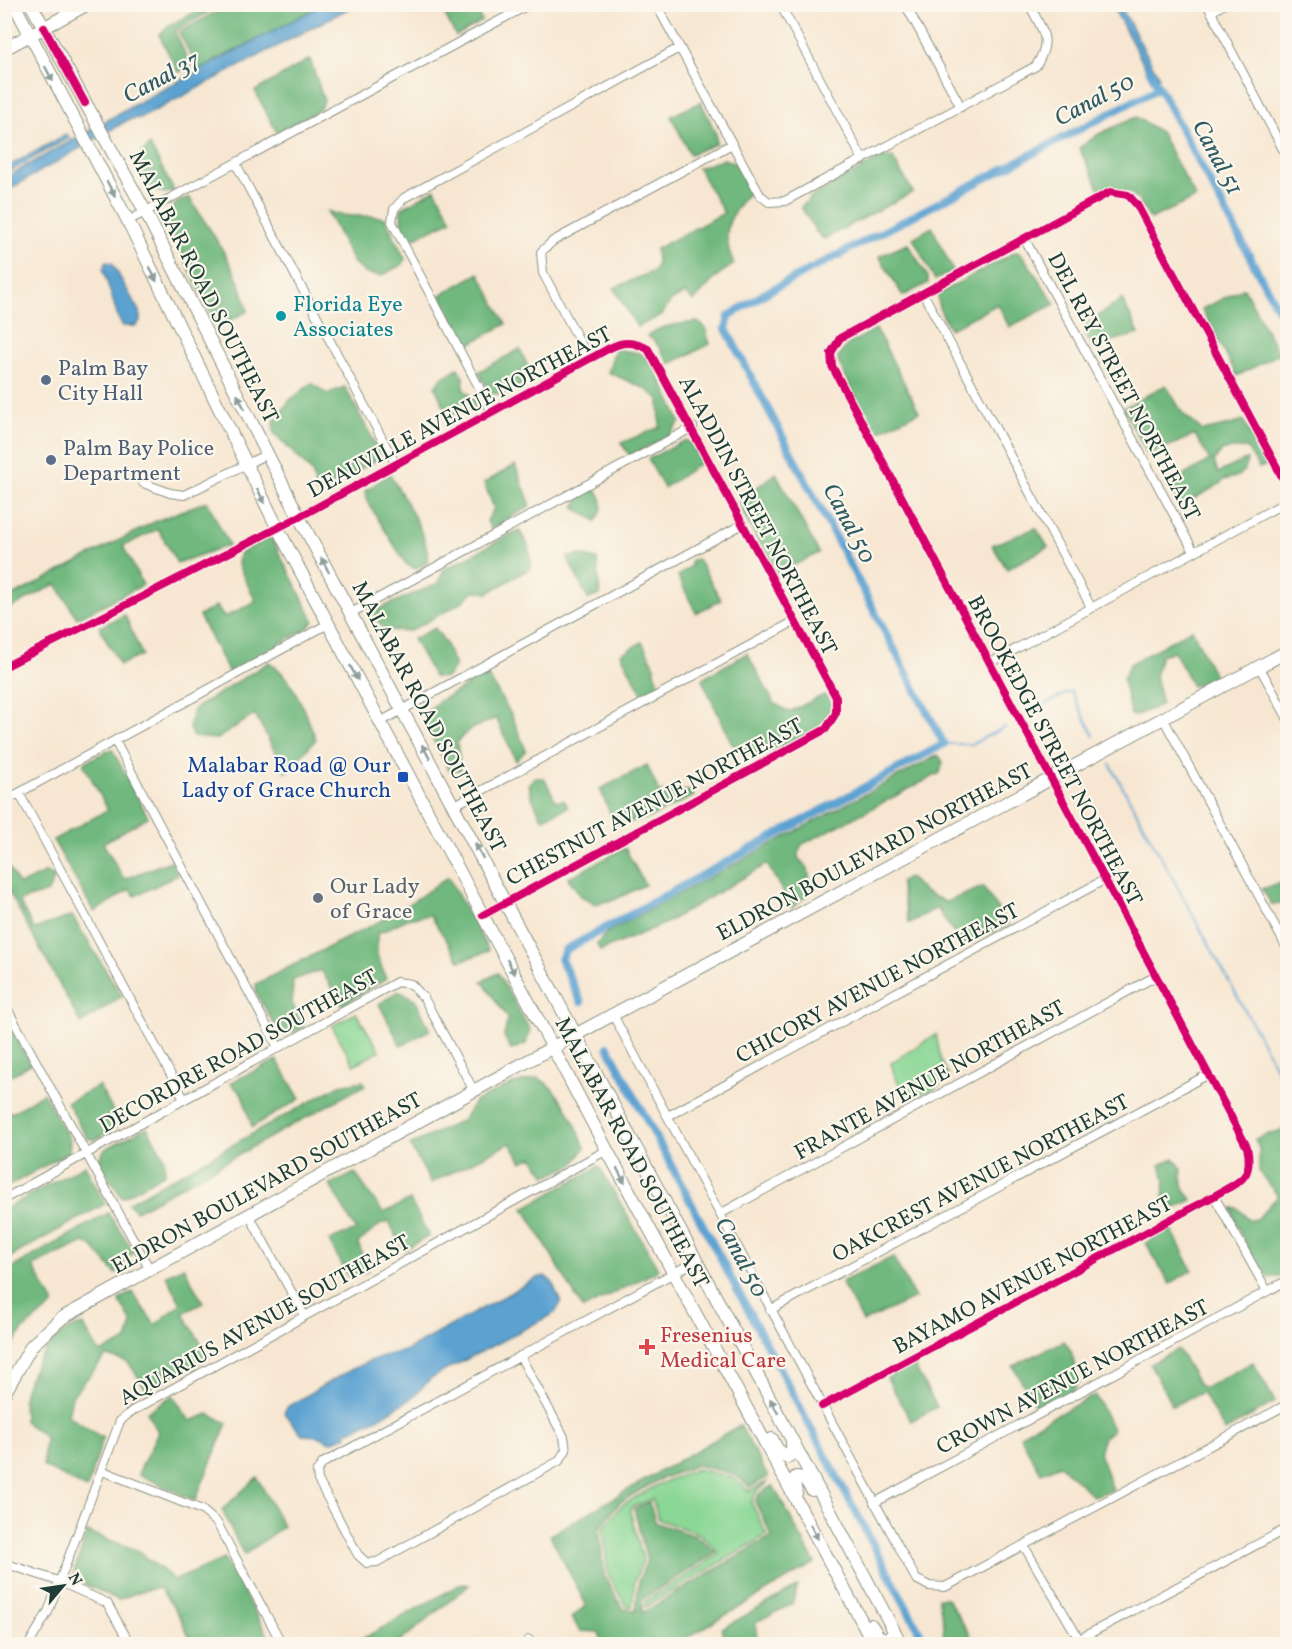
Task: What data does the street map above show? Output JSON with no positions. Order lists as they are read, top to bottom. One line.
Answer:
{"streets":{"main road":["MALABAR ROAD SOUTHEAST","ELDRON BOULEVARD NORTHEAST","ELDRON BOULEVARD SOUTHEAST"],"street":["DEL REY STREET NORTHEAST","DEAUVILLE AVENUE NORTHEAST","ALADDIN STREET NORTHEAST","BROOKEDGE STREET NORTHEAST","CHESTNUT AVENUE NORTHEAST","CHICORY AVENUE NORTHEAST","DECORDRE ROAD SOUTHEAST","FRANTE AVENUE NORTHEAST","OAKCREST AVENUE NORTHEAST","BAYAMO AVENUE NORTHEAST","AQUARIUS AVENUE SOUTHEAST","CROWN AVENUE NORTHEAST"]},"crossings":[["MALABAR ROAD SOUTHEAST","DEAUVILLE AVENUE NORTHEAST"],["MALABAR ROAD SOUTHEAST","CHESTNUT AVENUE NORTHEAST"],["MALABAR ROAD SOUTHEAST","ELDRON BOULEVARD NORTHEAST"],["MALABAR ROAD SOUTHEAST","ELDRON BOULEVARD SOUTHEAST"],["MALABAR ROAD SOUTHEAST","AQUARIUS AVENUE SOUTHEAST"],["DEAUVILLE AVENUE NORTHEAST","ALADDIN STREET NORTHEAST"],["ALADDIN STREET NORTHEAST","CHESTNUT AVENUE NORTHEAST"],["BROOKEDGE STREET NORTHEAST","ELDRON BOULEVARD NORTHEAST"],["BROOKEDGE STREET NORTHEAST","CHICORY AVENUE NORTHEAST"],["BROOKEDGE STREET NORTHEAST","FRANTE AVENUE NORTHEAST"],["BROOKEDGE STREET NORTHEAST","OAKCREST AVENUE NORTHEAST"],["BROOKEDGE STREET NORTHEAST","BAYAMO AVENUE NORTHEAST"],["ELDRON BOULEVARD NORTHEAST","ELDRON BOULEVARD SOUTHEAST"],["DECORDRE ROAD SOUTHEAST","ELDRON BOULEVARD SOUTHEAST"]],"water":["Canal 37","Canal 50","Canal 51"],"places":{"other":["Florida Eye Associates","Palm Bay City Hall","Palm Bay Police Department","Our Lady of Grace"],"transit":["Malabar Road @ Our Lady of Grace Church"],"health":["Fresenius Medical Care"]},"north":"top right"}
